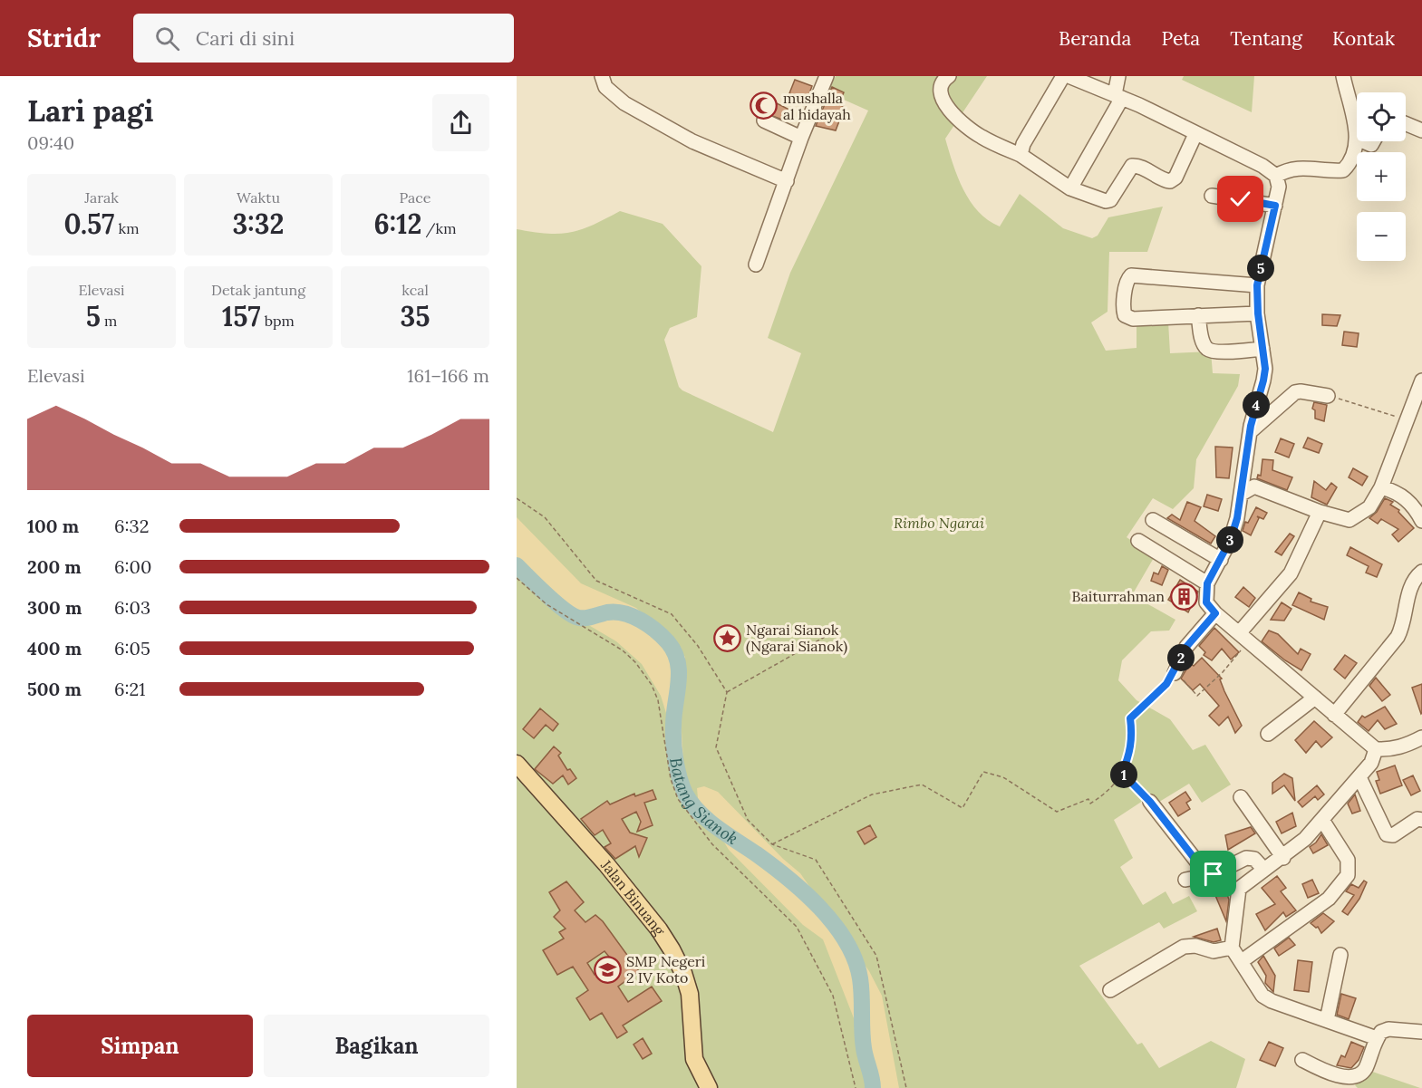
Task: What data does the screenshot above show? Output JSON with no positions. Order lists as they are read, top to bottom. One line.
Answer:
{"streets":{"main road":["Jalan Binuang"]},"water":["Batang Sianok"],"parks":["Rimbo Ngarai"],"places":{"mosque":["mushalla al hidayah"],"building":["Baiturrahman"],"place":["Ngarai Sianok (Ngarai Sianok)"],"school or university":["SMP Negeri 2 IV Koto"]},"page":{"header":"Stridr","search":"Cari di sini","nav":["Beranda","Peta","Tentang","Kontak"],"heading":["Lari pagi","09:40"],"map_buttons":["+","−"],"stats":[["Jarak","0.57 km"],["Waktu","3:32"],["Pace","6:12 /km"],["Elevasi","5 m"],["Detak jantung","157 bpm"],["kcal","35"]],"pins":["5","4","3","2","1"],"chart":["Elevasi","161–166 m"],"list":[{"name":"100 m","note":"6:32"},{"name":"200 m","note":"6:00"},{"name":"300 m","note":"6:03"},{"name":"400 m","note":"6:05"},{"name":"500 m","note":"6:21"}],"buttons":["Simpan","Bagikan"]}}
